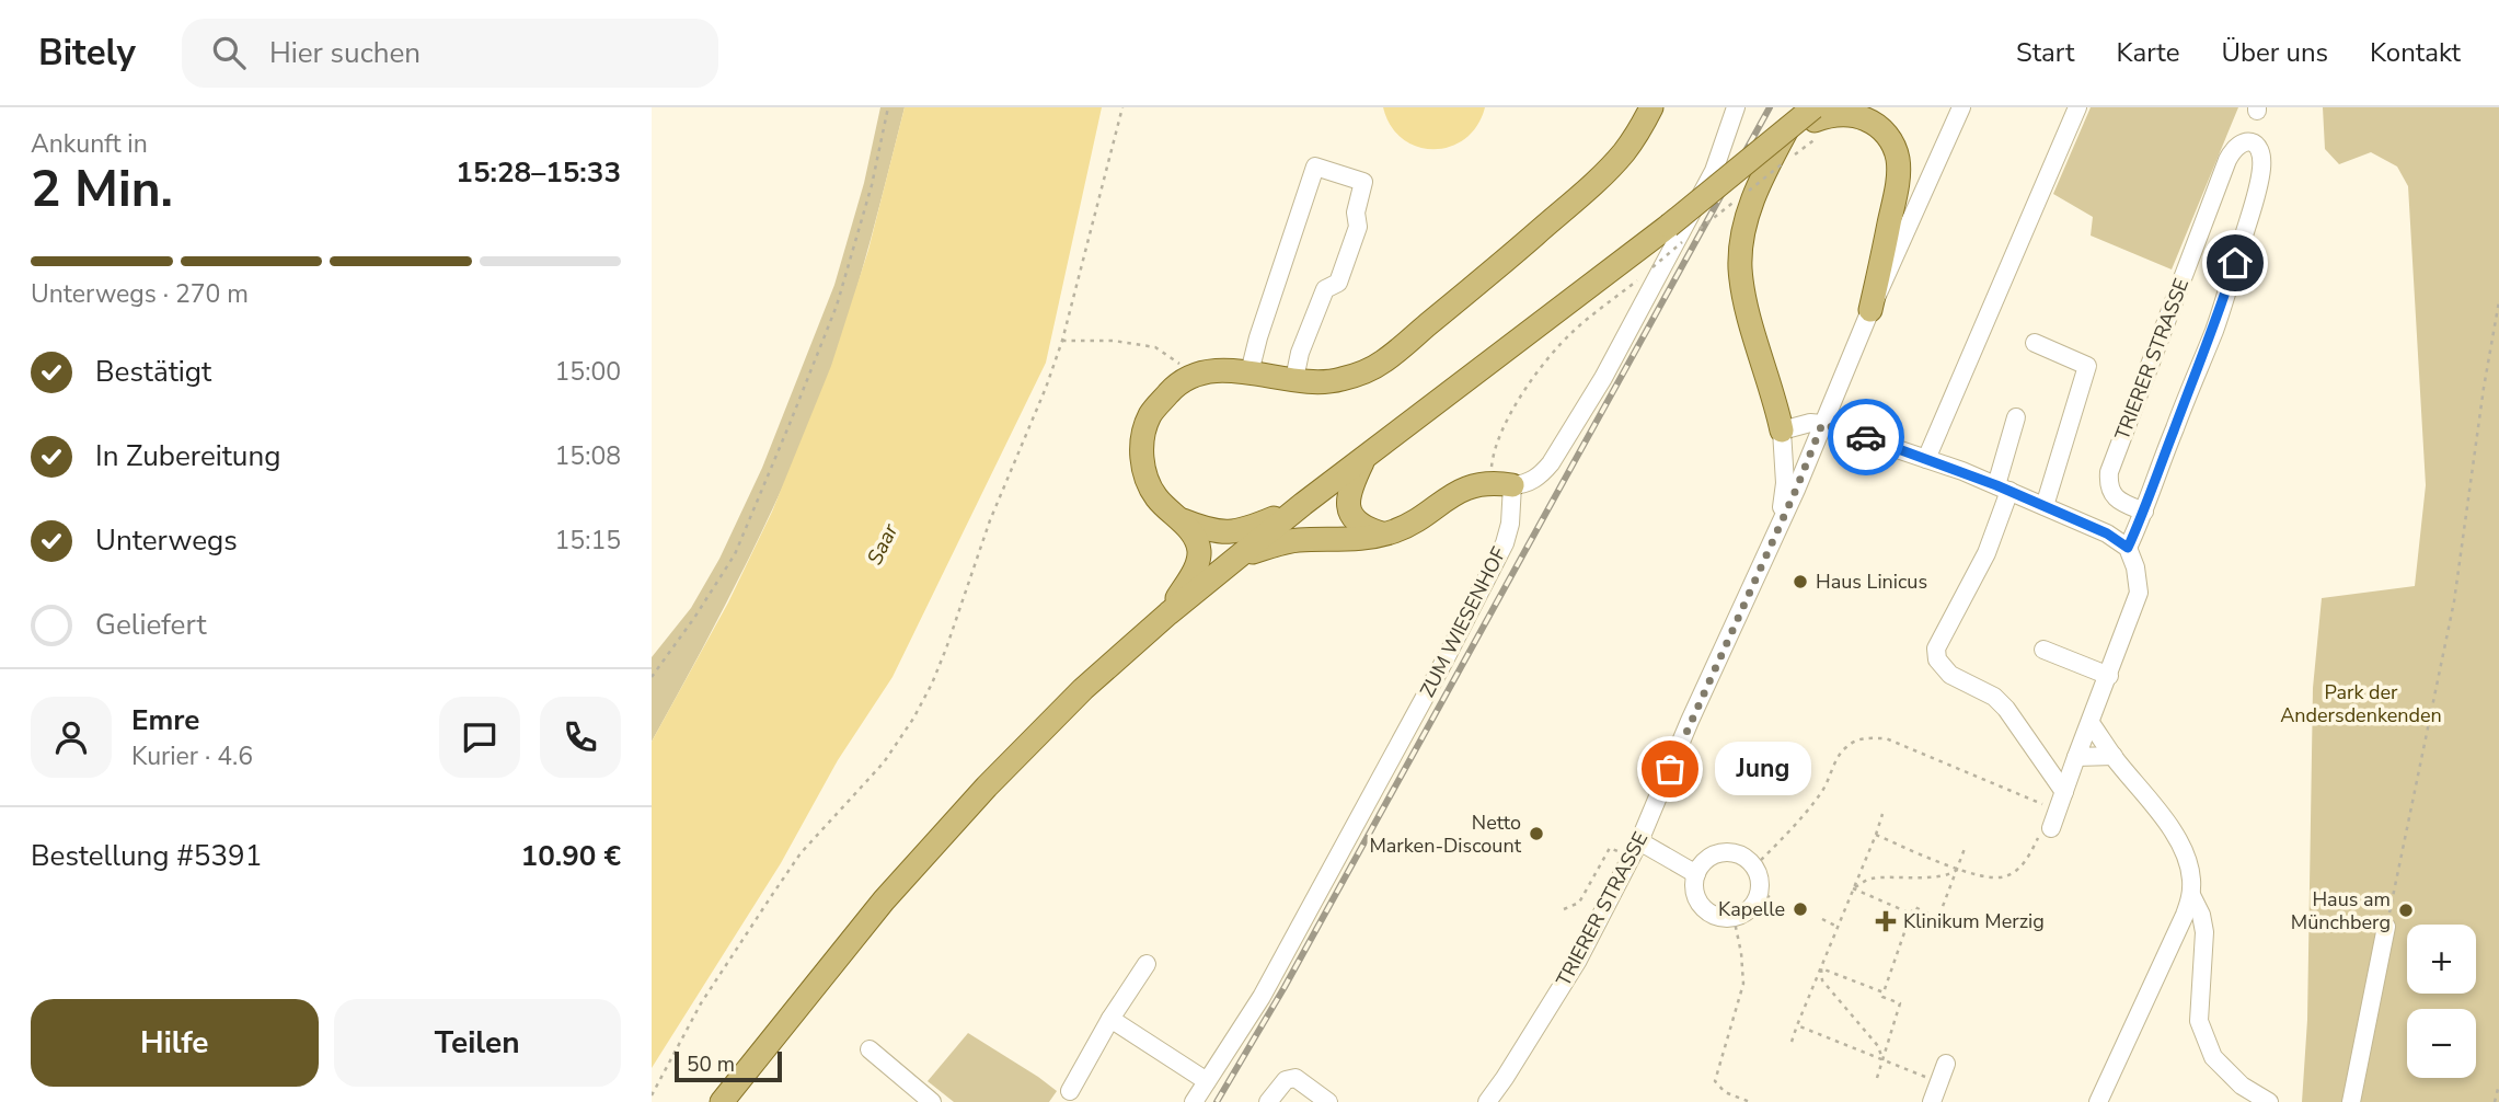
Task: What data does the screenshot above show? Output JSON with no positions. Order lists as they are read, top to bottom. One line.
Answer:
{"streets":{"street":["TRIERER STRASSE","ZUM WIESENHOF"]},"water":["Saar"],"parks":["Park der Andersdenkenden"],"places":{"other":["Haus Linicus","Jung","Netto Marken-Discount","Kapelle","Haus am Münchberg"],"health":["Klinikum Merzig"]},"scale_bar":"50 m","page":{"header":"Bitely","search":"Hier suchen","nav":["Start","Karte","Über uns","Kontakt"],"heading":["2 Min.","Ankunft in","15:28–15:33"],"panel":["Emre","Kurier · 4.6","Bestellung #5391","10.90 €"],"bar":"Unterwegs · 270 m","list":[["Bestätigt","15:00"],["In Zubereitung","15:08"],["Unterwegs","15:15"],"Geliefert"],"bubble":"Jung","map_buttons":["+","−"],"buttons":["Hilfe","Teilen"],"scale":"50 m"}}
